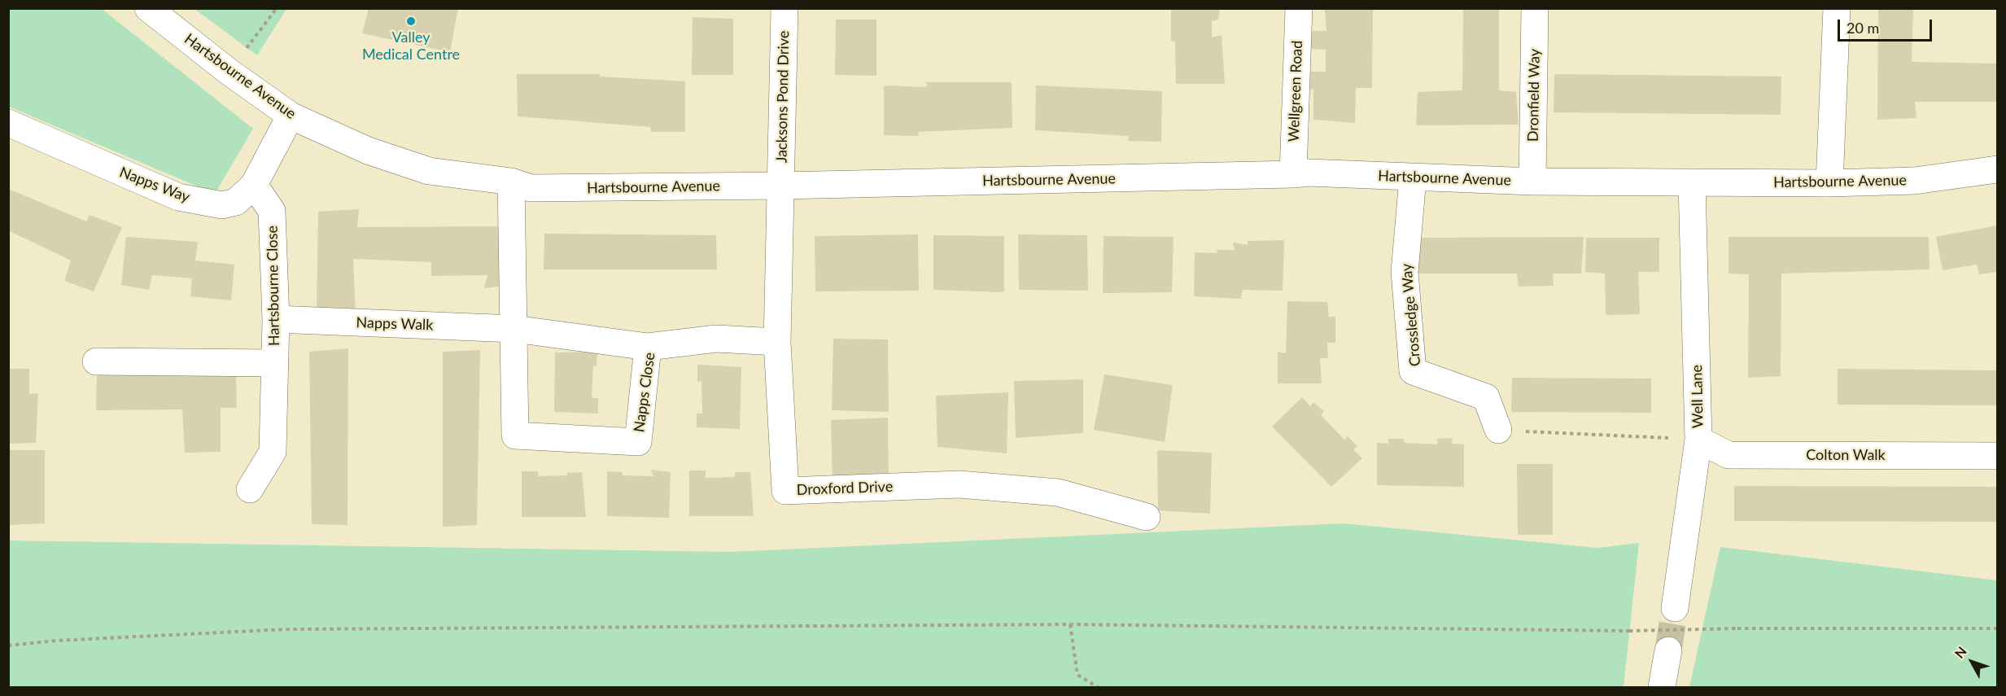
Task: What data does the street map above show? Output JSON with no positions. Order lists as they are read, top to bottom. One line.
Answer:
{"streets":{"street":["Hartsbourne Avenue","Wellgreen Road","Dronfield Way","Jacksons Pond Drive","Napps Way","Hartsbourne Close","Crossledge Way","Napps Walk","Napps Close","Well Lane","Colton Walk","Droxford Drive"]},"crossings":[["Hartsbourne Avenue","Wellgreen Road"],["Hartsbourne Avenue","Dronfield Way"],["Hartsbourne Avenue","Jacksons Pond Drive"],["Hartsbourne Avenue","Napps Way"],["Hartsbourne Avenue","Crossledge Way"],["Hartsbourne Avenue","Well Lane"],["Hartsbourne Avenue","Droxford Drive"],["Jacksons Pond Drive","Droxford Drive"],["Napps Way","Hartsbourne Close"],["Hartsbourne Close","Napps Walk"],["Napps Walk","Napps Close"],["Napps Close","Droxford Drive"],["Well Lane","Colton Walk"]],"places":["Valley Medical Centre"],"scale_bar":"20 m","north":"top left"}
